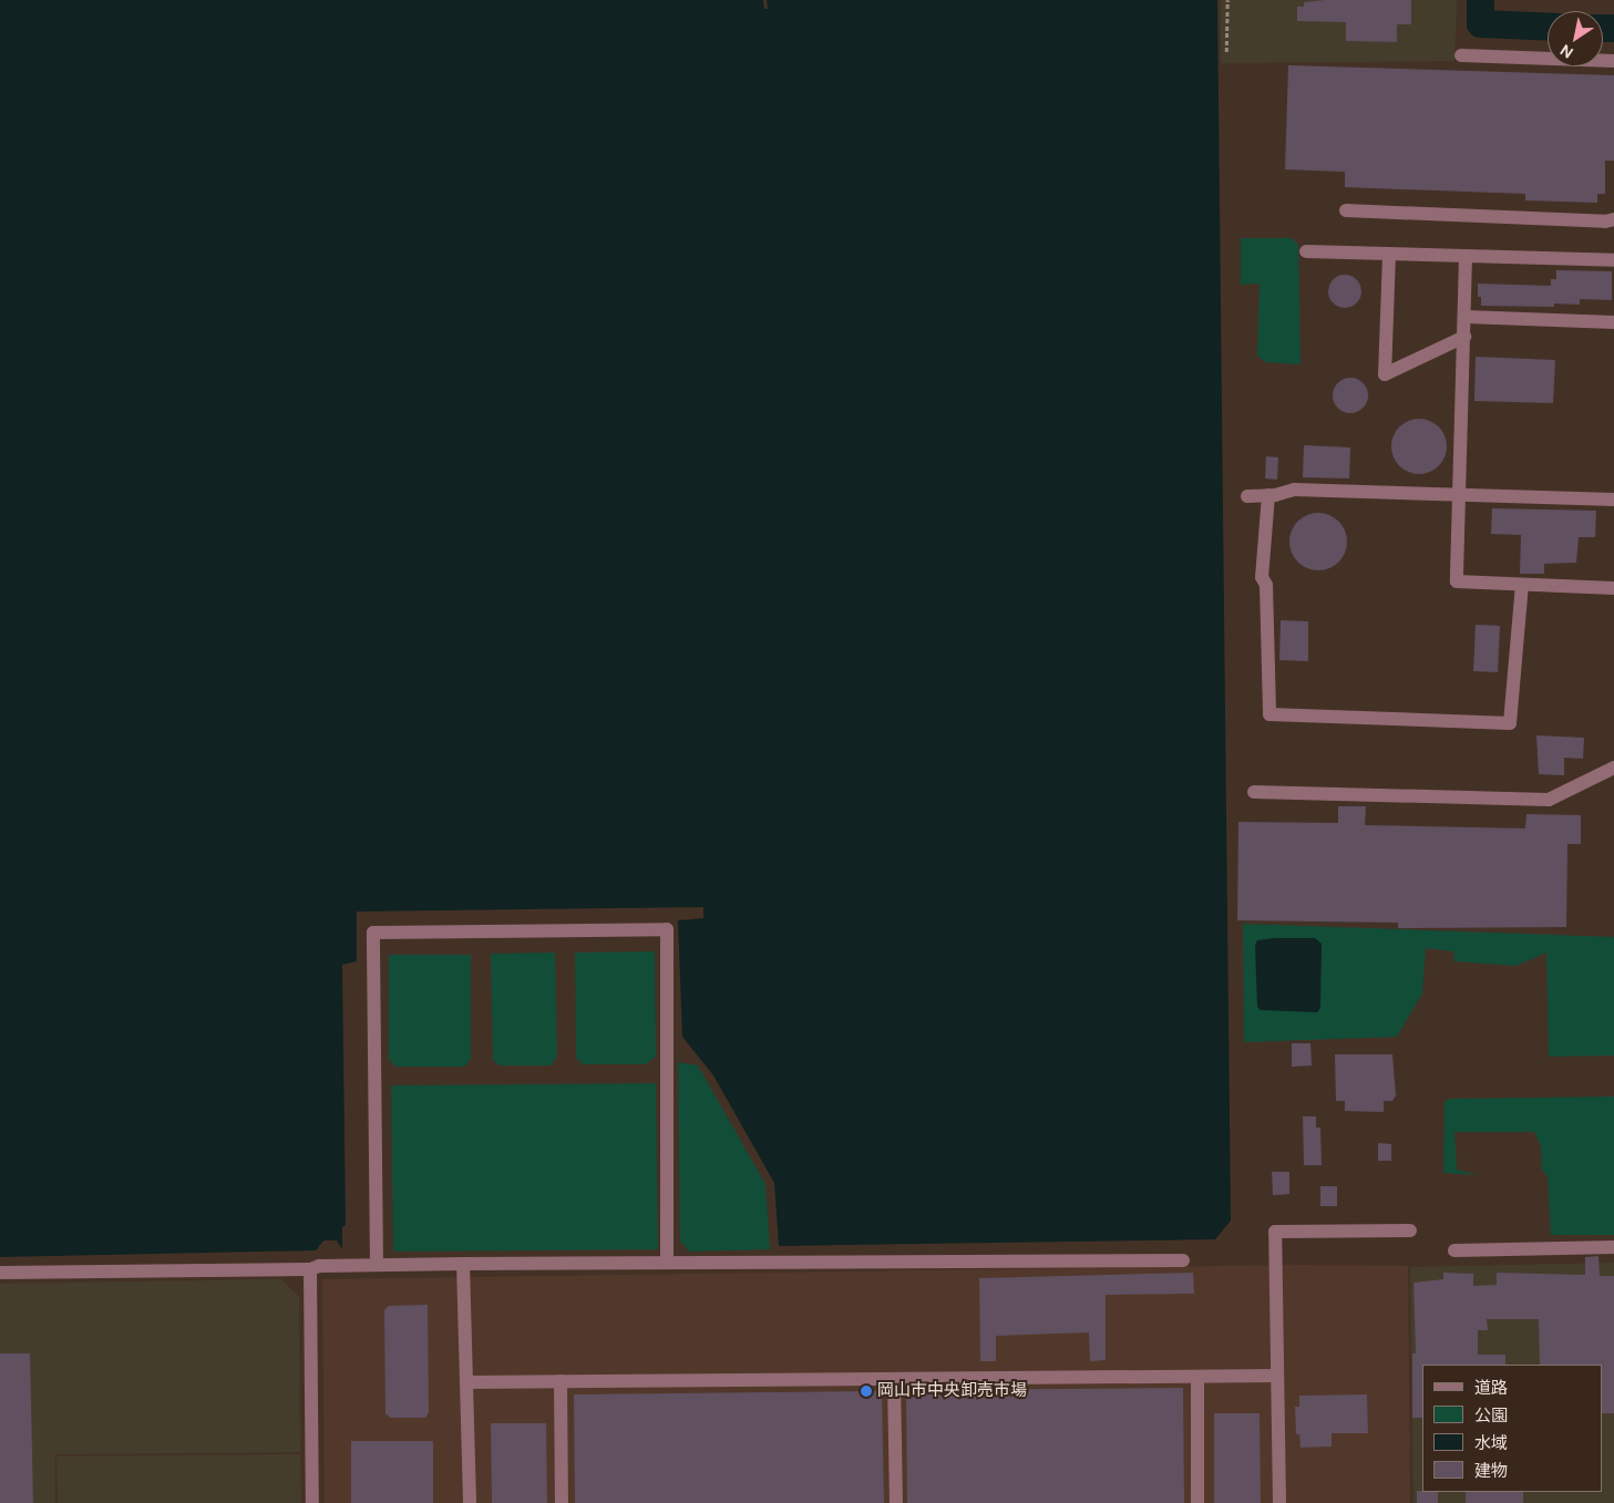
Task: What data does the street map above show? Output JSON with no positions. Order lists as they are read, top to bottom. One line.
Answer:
{"places":["岡山市中央卸売市場"],"legend":["道路","公園","水域","建物"],"north":"bottom left"}
